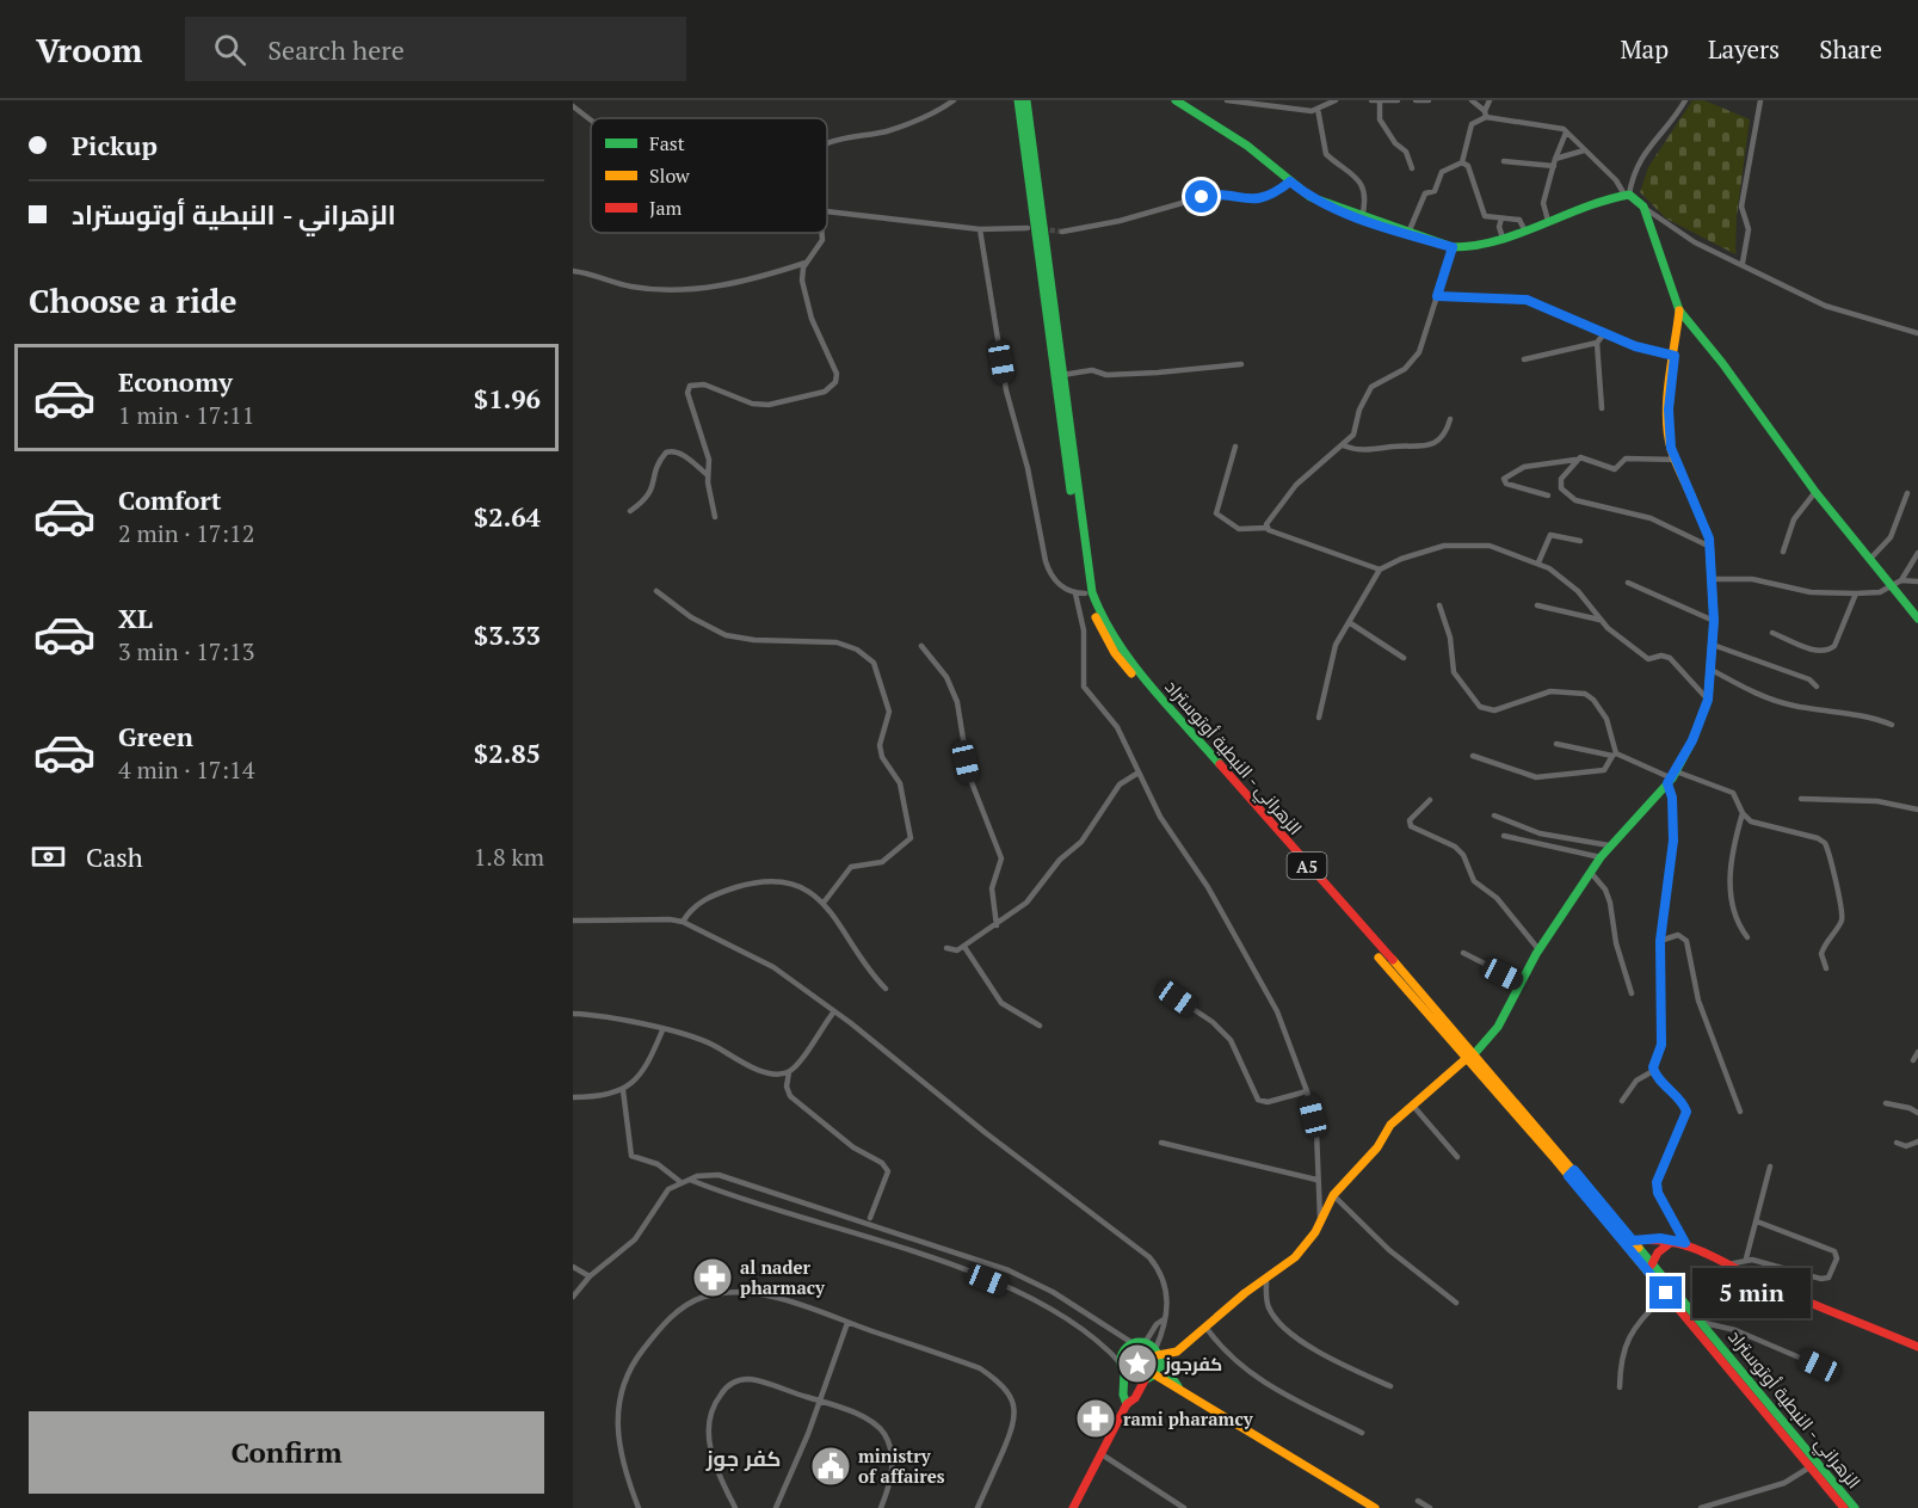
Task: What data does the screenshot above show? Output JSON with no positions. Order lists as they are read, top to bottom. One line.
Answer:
{"streets":{"main road":["الزهراني - النبطية أوتوستراد","A5"]},"districts":["كفر جوز"],"places":{"pharmacy":["al nader pharmacy","rami pharamcy"],"place":["كفرجوز"],"public building":["ministry of affaires"]},"legend":["Fast","Slow","Jam"],"page":{"header":"Vroom","search":"Search here","nav":["Map","Layers","Share"],"banner":["Pickup","الزهراني - النبطية أوتوستراد"],"heading":"Choose a ride","list":[{"name":"Economy","note":"1 min · 17:11","value":"$1.96"},{"name":"Comfort","note":"2 min · 17:12","value":"$2.64"},{"name":"XL","note":"3 min · 17:13","value":"$3.33"},{"name":"Green","note":"4 min · 17:14","value":"$2.85"}],"pay":["Cash","1.8 km"],"bubble":"5 min","buttons":"Confirm"}}
